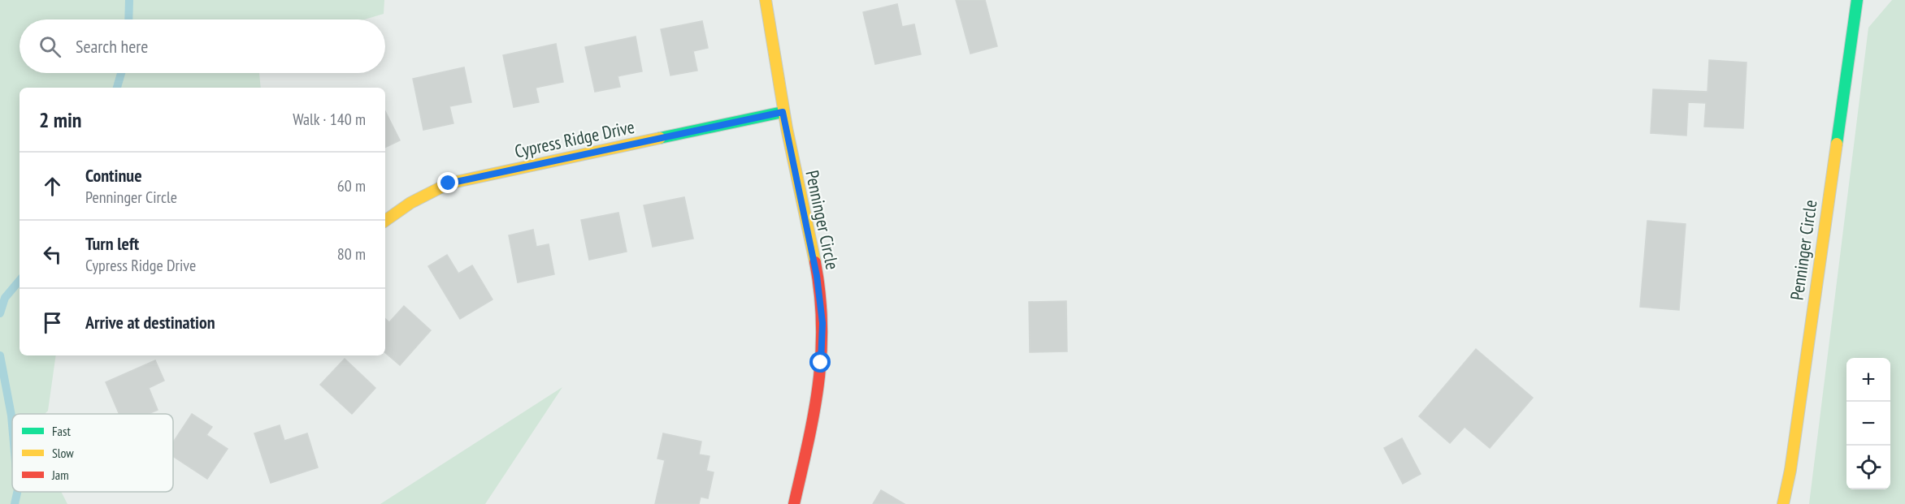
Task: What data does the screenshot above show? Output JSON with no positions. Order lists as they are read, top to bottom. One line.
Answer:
{"streets":{"street":["Cypress Ridge Drive","Penninger Circle"]},"crossings":[["Cypress Ridge Drive","Penninger Circle"]],"legend":["Fast","Slow","Jam"],"page":{"search":"Search here","heading":["2 min","Walk · 140 m"],"list":[["Continue","Penninger Circle","60 m"],["Turn left","Cypress Ridge Drive","80 m"],"Arrive at destination"],"map_buttons":["+","−"]}}
